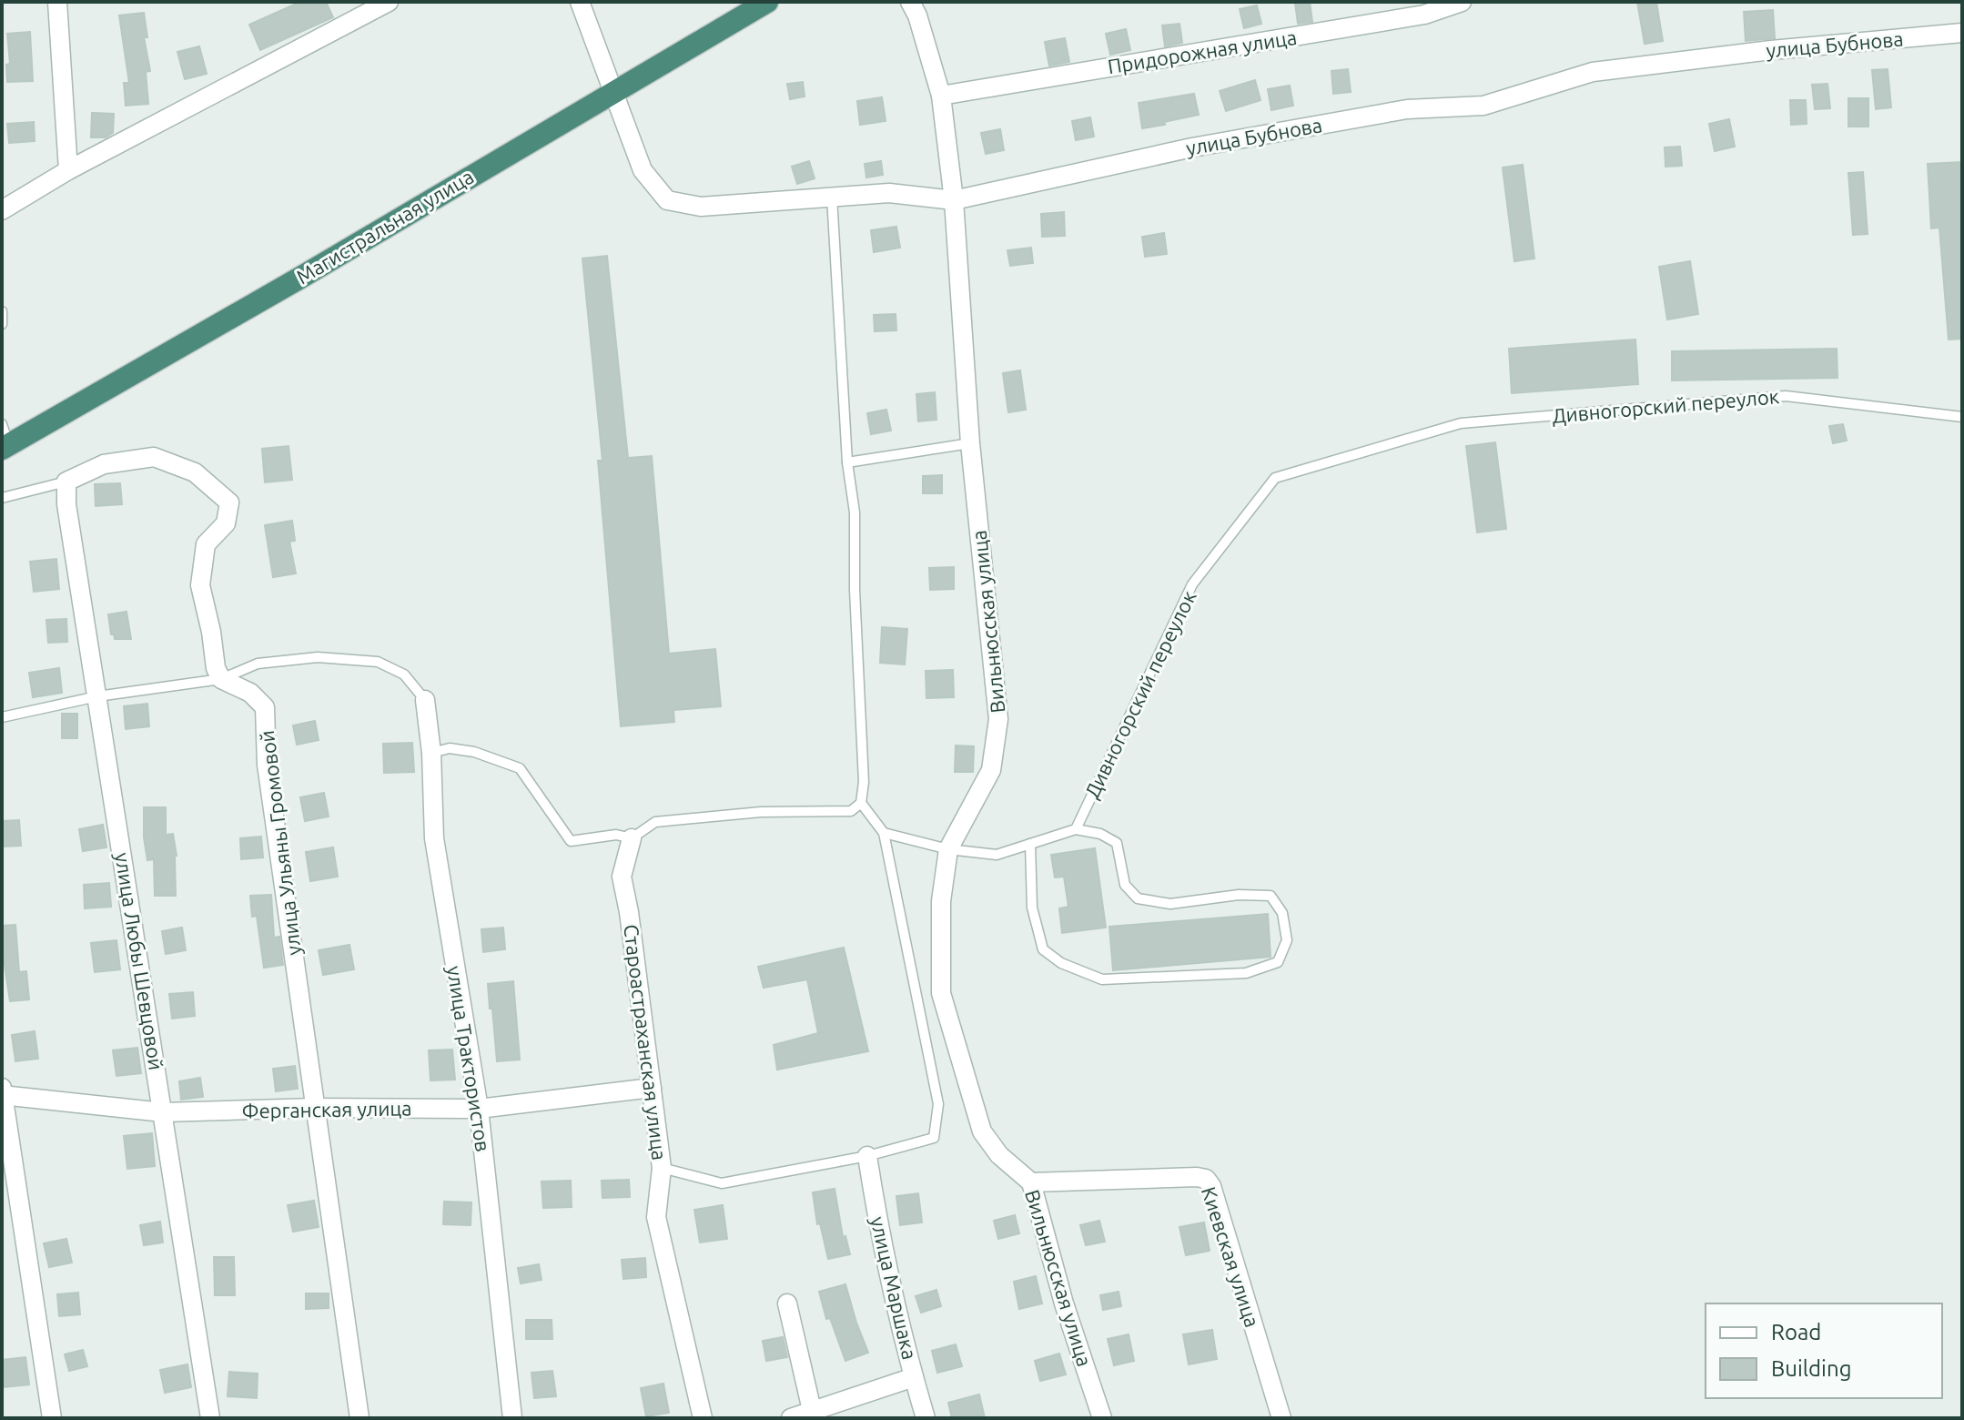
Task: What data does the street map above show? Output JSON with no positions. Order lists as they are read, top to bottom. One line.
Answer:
{"streets":{"highway":["Магистральная улица"],"street":["улица Бубнова","Придорожная улица","Вильнюсская улица","улица Ульяны Громовой","улица Любы Шевцовой","Староастраханская улица","улица Трактористов","Ферганская улица","Киевская улица","улица Маршака"],"lane":["Дивногорский переулок"]},"crossings":[["улица Бубнова","Магистральная улица"],["улица Бубнова","Вильнюсская улица"],["Придорожная улица","Вильнюсская улица"],["Вильнюсская улица","Киевская улица"],["улица Ульяны Громовой","Ферганская улица"],["улица Любы Шевцовой","Ферганская улица"],["Староастраханская улица","Ферганская улица"],["улица Трактористов","Ферганская улица"]],"legend":["Road","Building"]}
